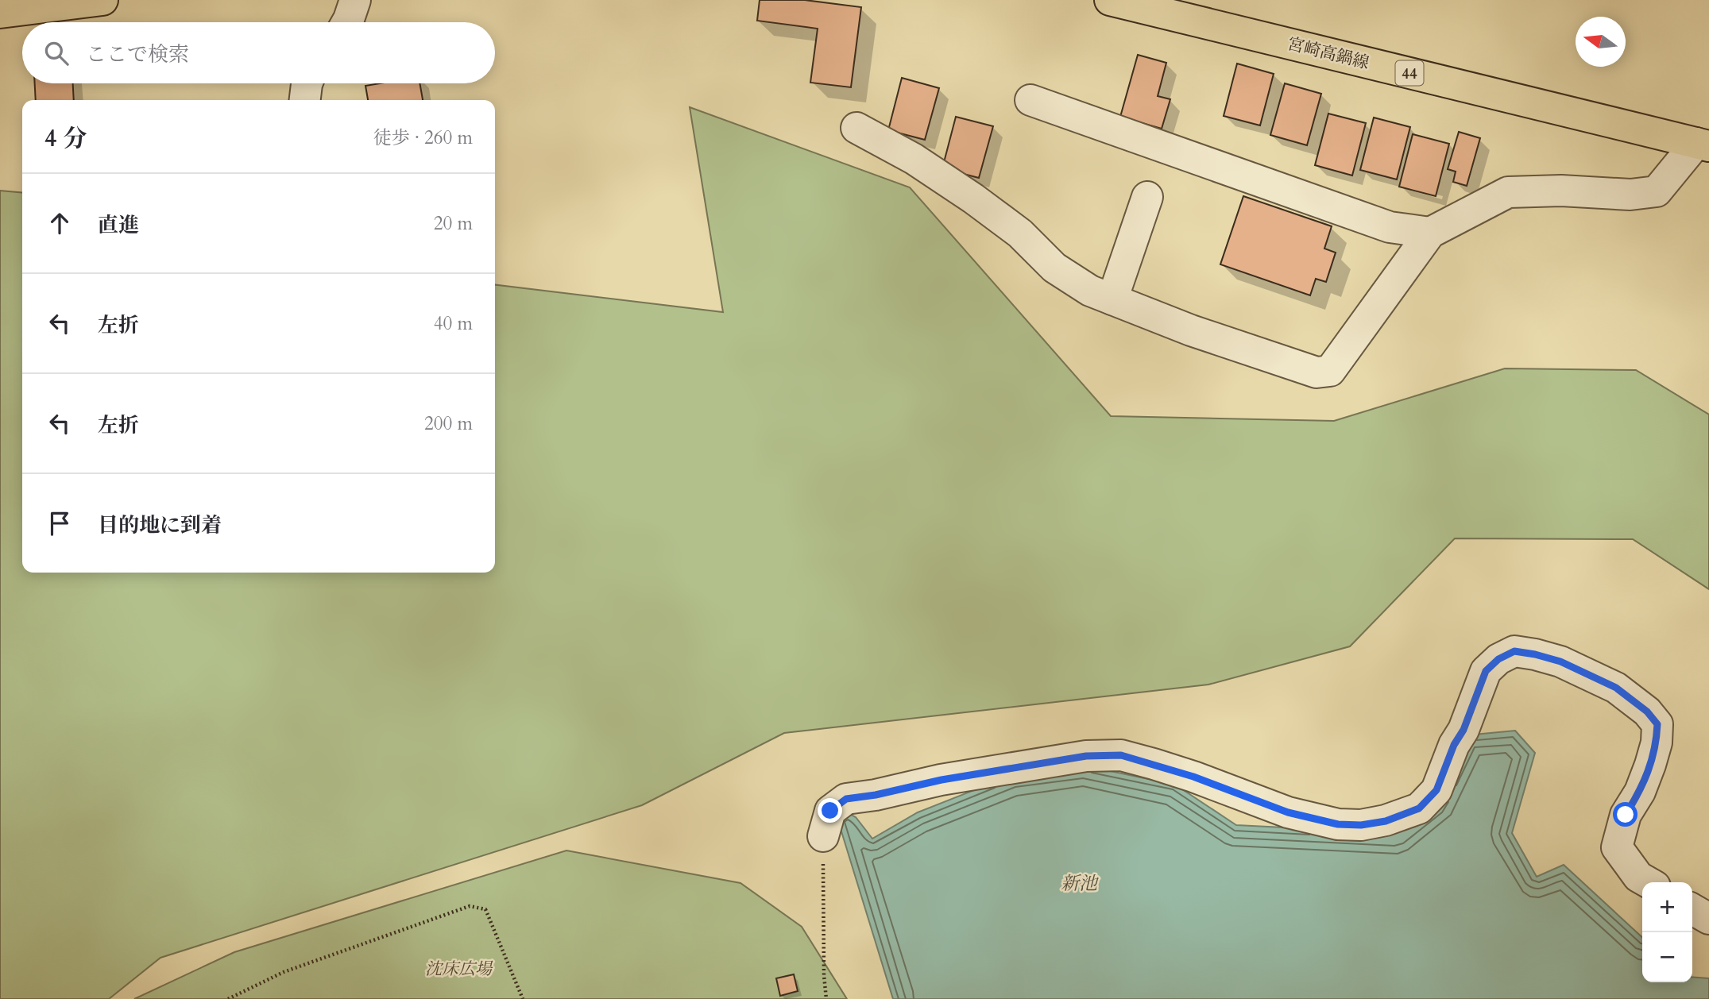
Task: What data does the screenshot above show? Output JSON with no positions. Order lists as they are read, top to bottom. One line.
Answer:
{"streets":{"main road":["宮崎高鍋線","44"]},"water":["新池"],"parks":["沈床広場"],"north":"left","page":{"search":"ここで検索","heading":["4 分","徒歩 · 260 m"],"list":[["直進","20 m"],["左折","40 m"],["左折","200 m"],"目的地に到着"],"map_buttons":["+","−"]}}
